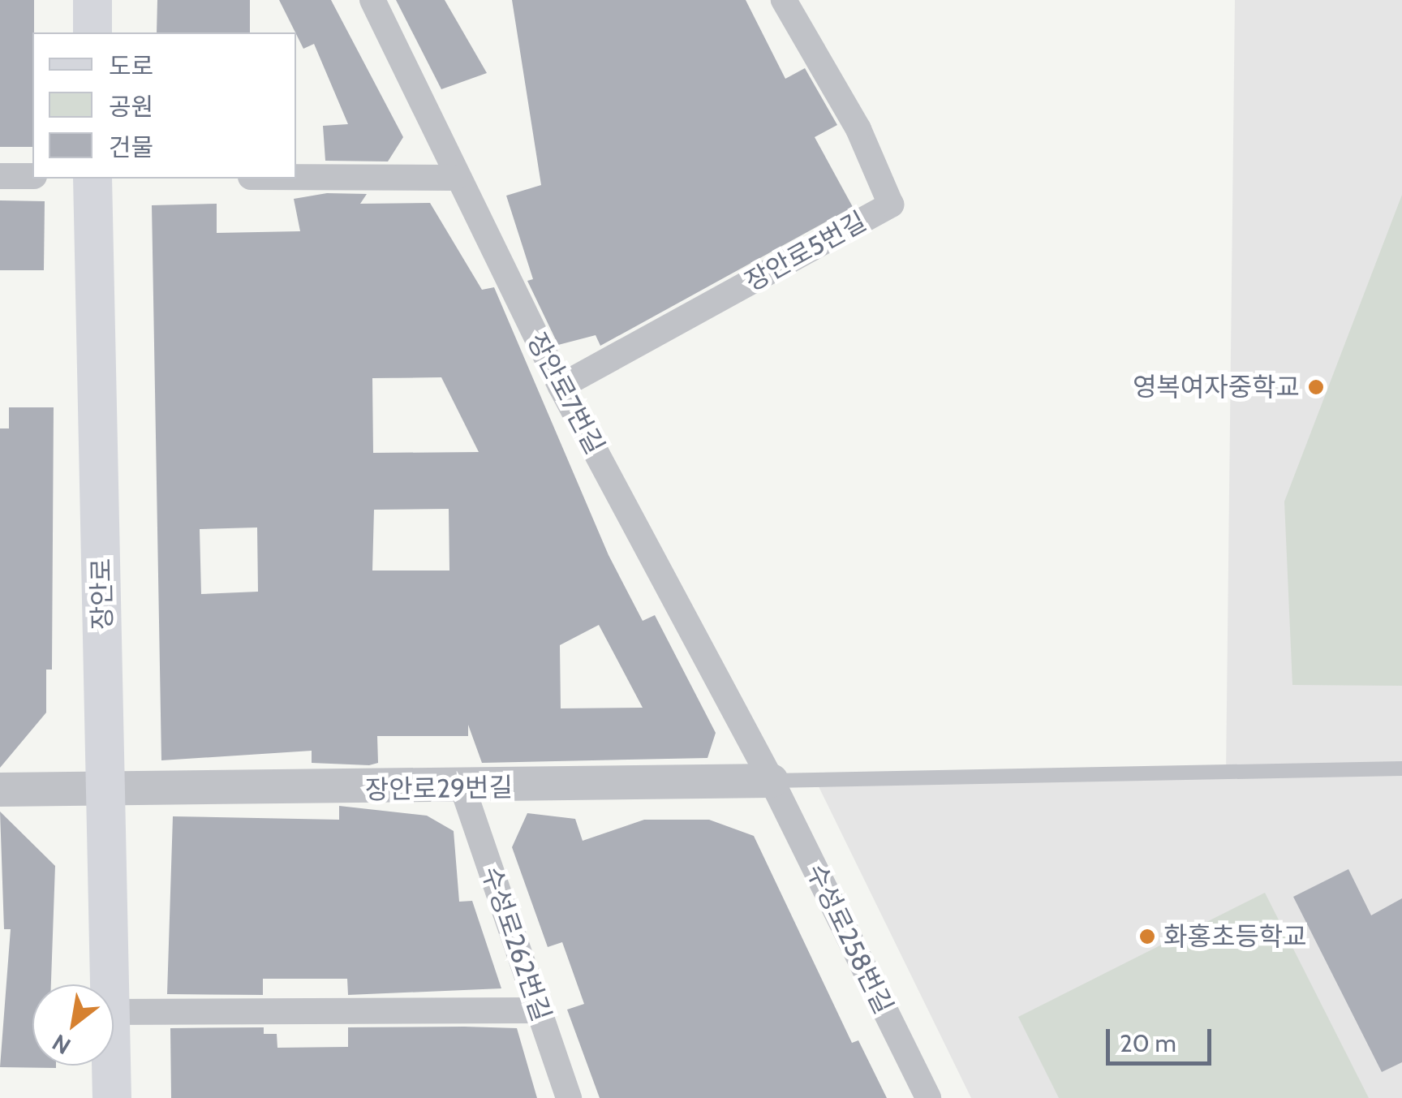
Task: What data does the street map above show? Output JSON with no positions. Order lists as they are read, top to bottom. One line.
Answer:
{"streets":{"main road":["장안로"],"street":["장안로5번길","장안로7번길","장안로29번길","수성로258번길","수성로262번길"]},"crossings":[["장안로5번길","장안로7번길"],["장안로7번길","장안로29번길"],["장안로7번길","수성로258번길"],["장안로","장안로29번길"],["장안로29번길","수성로258번길"],["장안로29번길","수성로262번길"]],"places":["영복여자중학교","화홍초등학교"],"legend":["도로","공원","건물"],"scale_bar":"20 m","north":"bottom left"}
